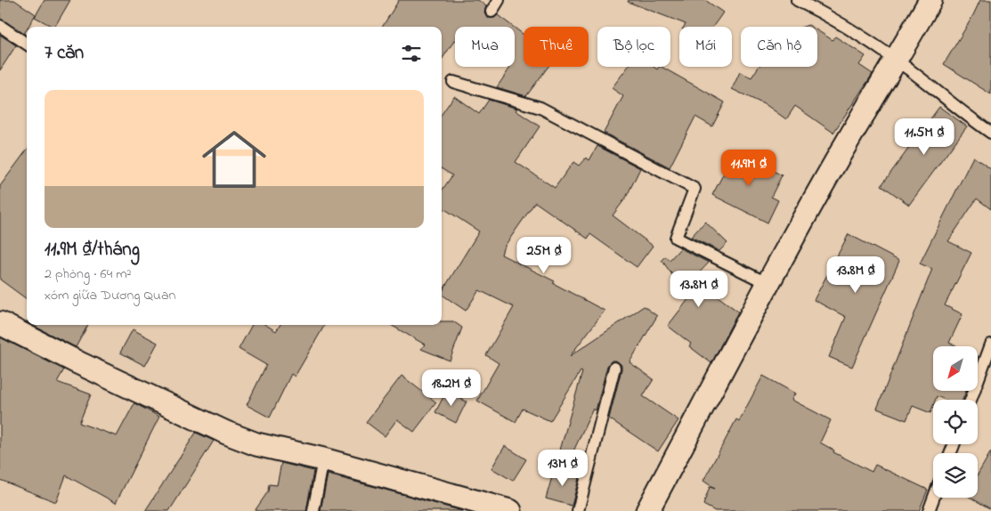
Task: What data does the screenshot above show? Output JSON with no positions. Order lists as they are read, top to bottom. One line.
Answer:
{"north":"bottom left","page":{"chip":["Mua","Thuê","Bộ lọc","Mới","Căn hộ"],"heading":"7 căn","list":[{"name":"11.9M ₫/tháng","note":"2 phòng · 64 m² · xóm giữa Dương Quan"}],"price":["11.5M ₫","11.9M ₫","25M ₫","13.8M ₫","13.8M ₫","18.2M ₫","13M ₫"]}}
